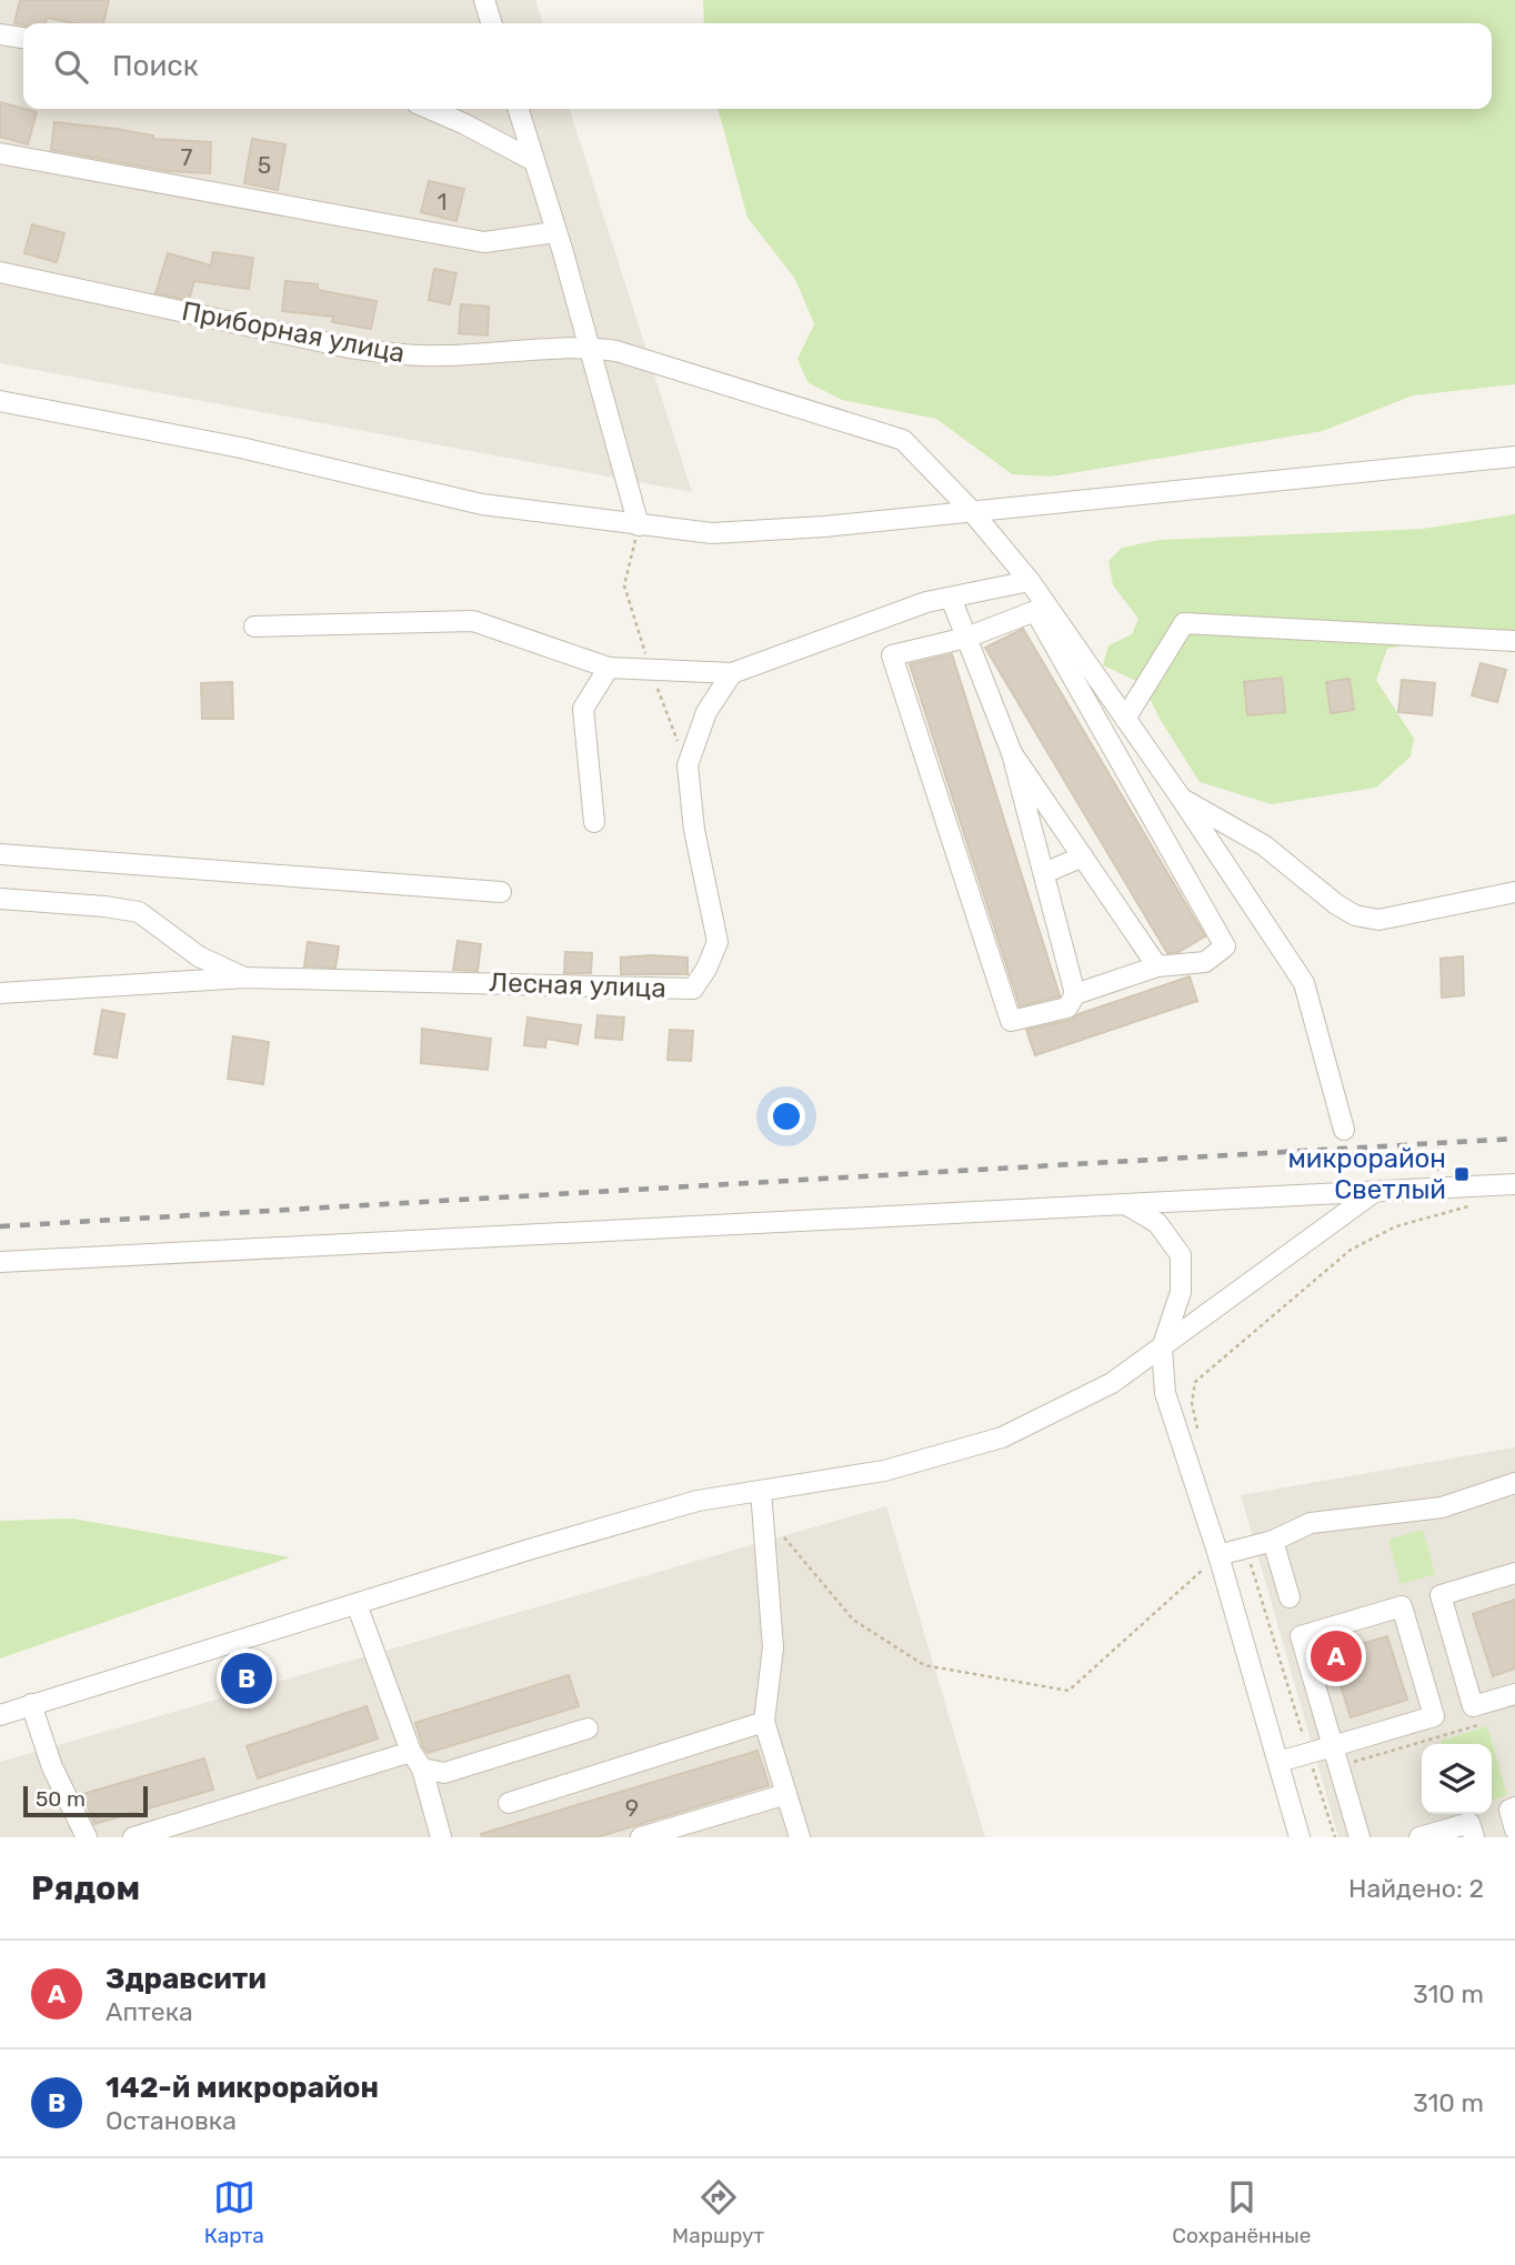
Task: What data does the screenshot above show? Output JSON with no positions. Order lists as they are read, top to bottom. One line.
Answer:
{"streets":{"street":["Приборная улица","Лесная улица"]},"places":{"transit":["микрорайон Светлый"]},"house_numbers":["7","5","1","9"],"scale_bar":"50 m","page":{"search":"Поиск","pins":["A","B"],"scale":"50 m","heading":["Рядом","Найдено: 2"],"list":[{"mark":"A","name":"Здравсити","note":"Аптека","value":"310 m"},{"mark":"B","name":"142-й микрорайон","note":"Остановка","value":"310 m"}],"nav":["Карта","Маршрут","Сохранённые"]}}
